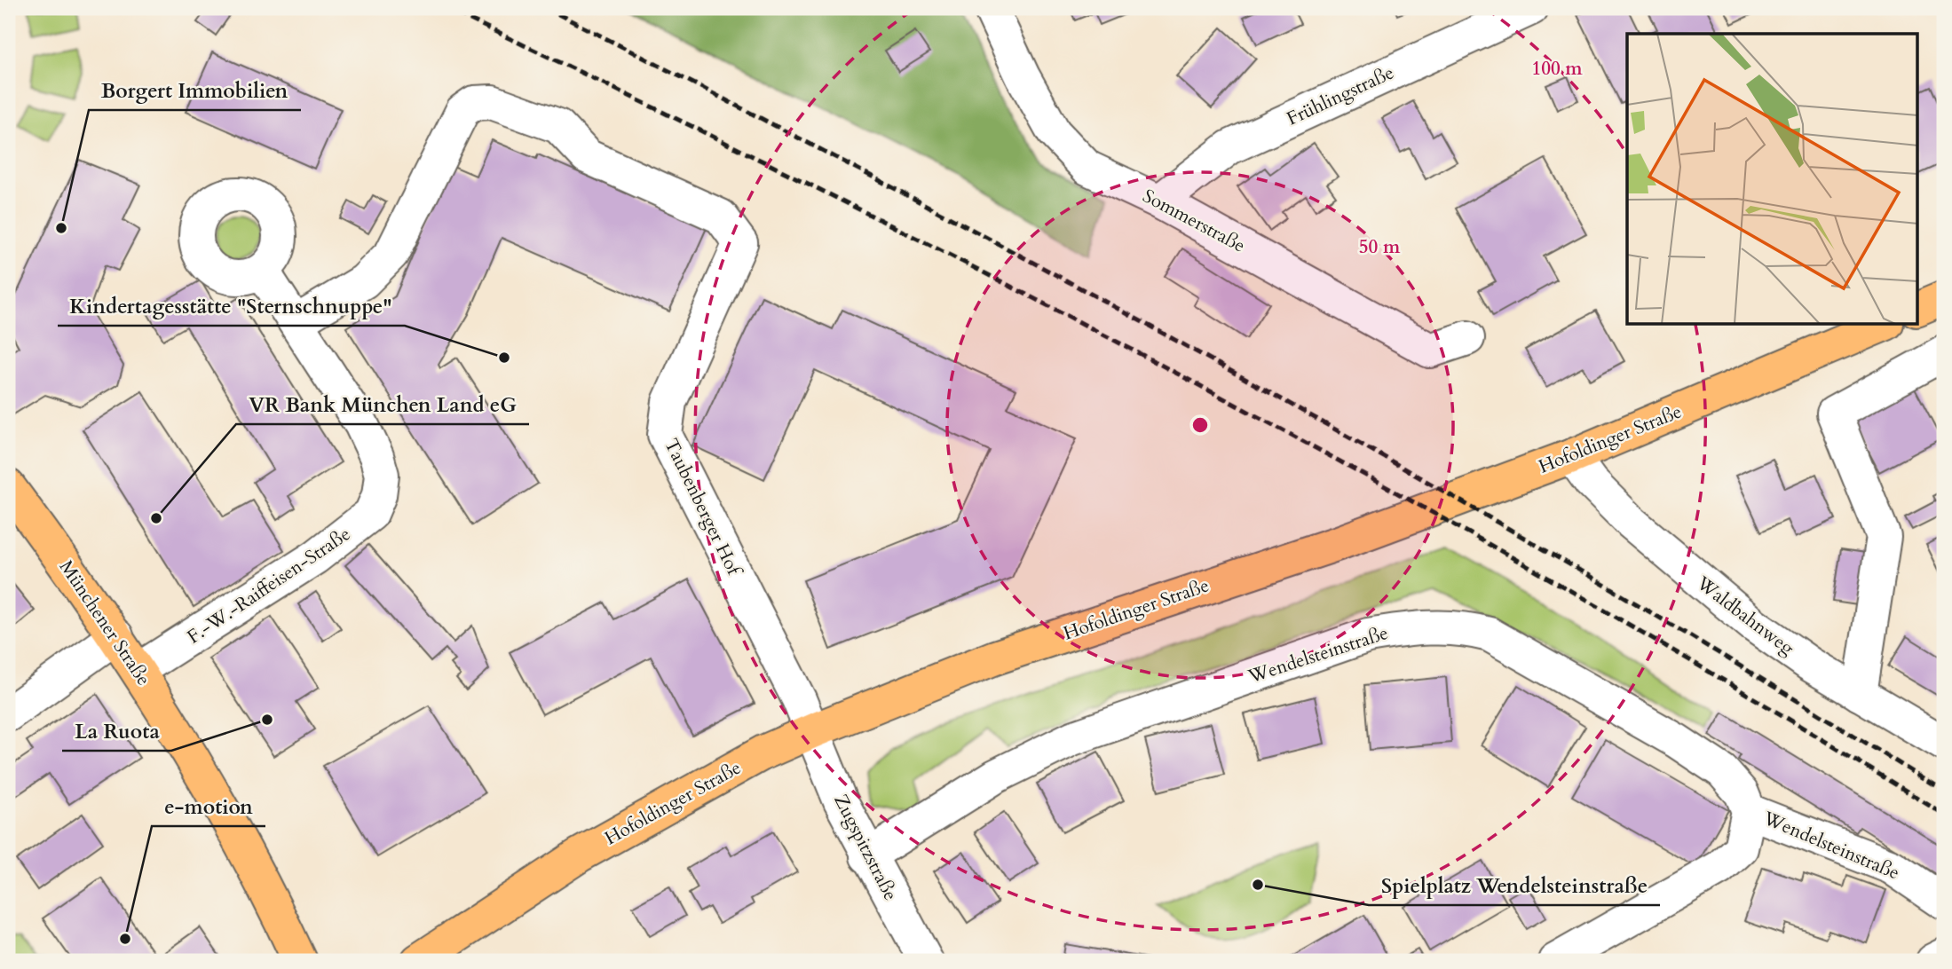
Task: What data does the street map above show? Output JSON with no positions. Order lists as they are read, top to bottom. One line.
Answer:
{"streets":{"main road":["Hofoldinger Straße","Münchener Straße"],"street":["Frühlingstraße","Sommerstraße","Taubenberger Hof","F.-W.-Raiffeisen-Straße","Waldbahnweg","Wendelsteinstraße","Zugspitzstraße"]},"crossings":[["Frühlingstraße","Sommerstraße"],["Hofoldinger Straße","Taubenberger Hof"],["Hofoldinger Straße","Waldbahnweg"],["Hofoldinger Straße","Zugspitzstraße"],["Taubenberger Hof","F.-W.-Raiffeisen-Straße"],["Taubenberger Hof","Zugspitzstraße"],["F.-W.-Raiffeisen-Straße","Münchener Straße"],["Wendelsteinstraße","Zugspitzstraße"]],"places":["Borgert Immobilien","Kindertagesstätte \"Sternschnuppe\"","VR Bank München Land eG","La Ruota","Spielplatz Wendelsteinstraße","e-motion"],"rings":["100 m","50 m"]}
